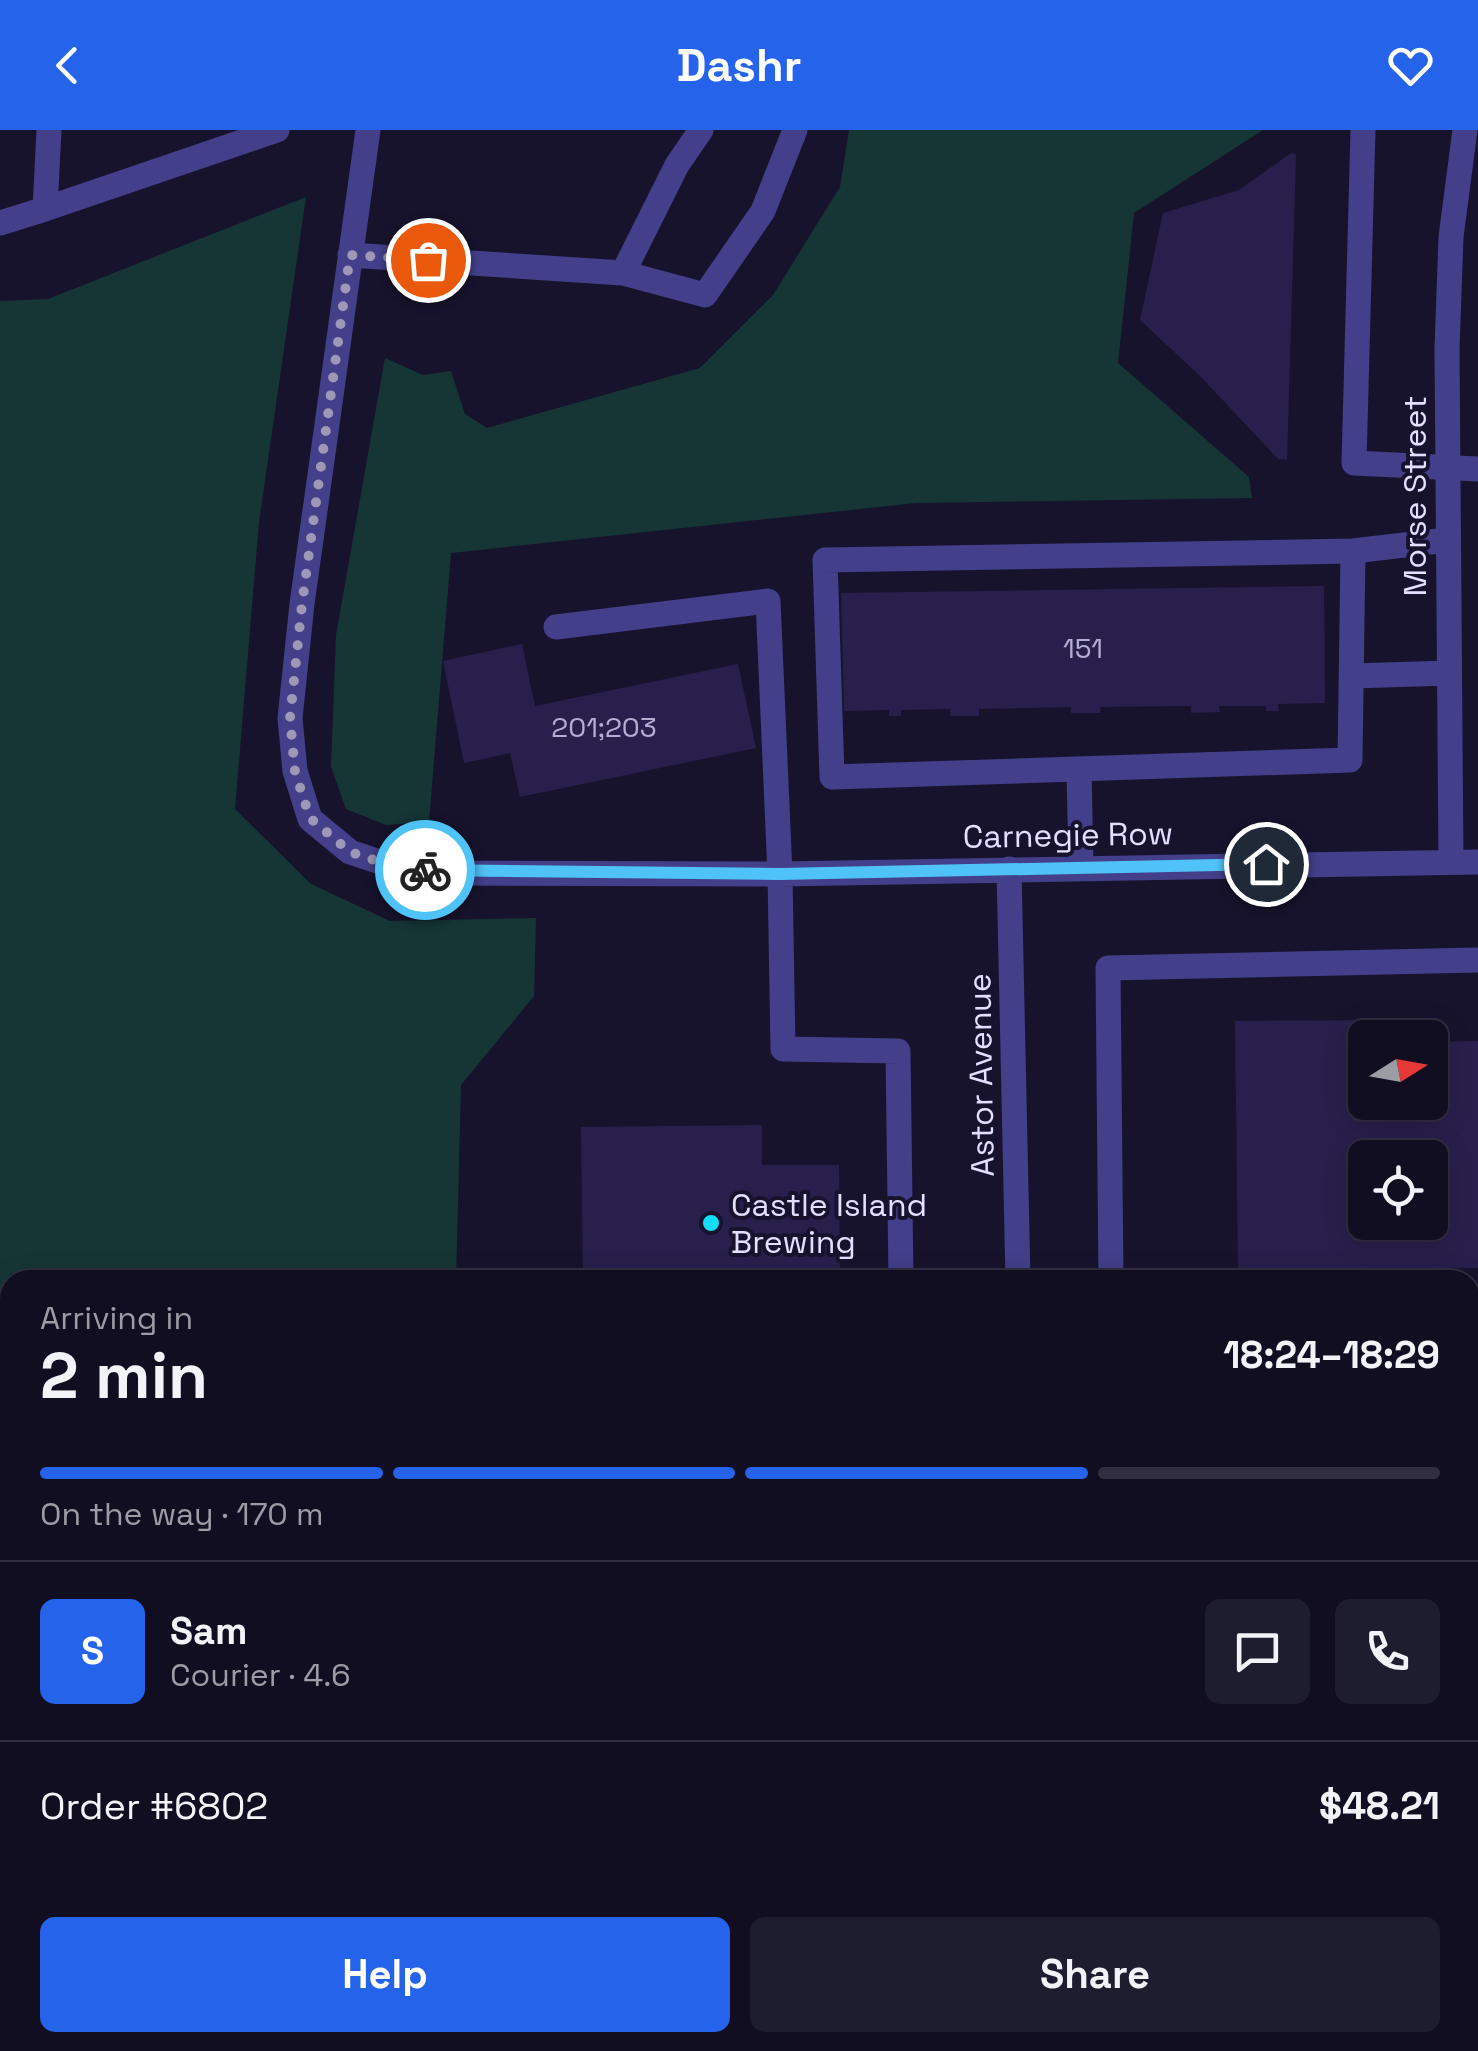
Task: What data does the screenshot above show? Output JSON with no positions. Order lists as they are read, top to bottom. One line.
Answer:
{"streets":{"street":["Morse Street","Carnegie Row","Astor Avenue"]},"crossings":[["Morse Street","Carnegie Row"],["Carnegie Row","Astor Avenue"]],"places":["Castle Island Brewing"],"house_numbers":["151","201;203"],"north":"right","page":{"header":"Dashr","heading":["2 min","Arriving in","18:24–18:29"],"panel":["Sam","Courier · 4.6","Order #6802","$48.21"],"bar":"On the way · 170 m","round":"S","buttons":["Help","Share"]}}
